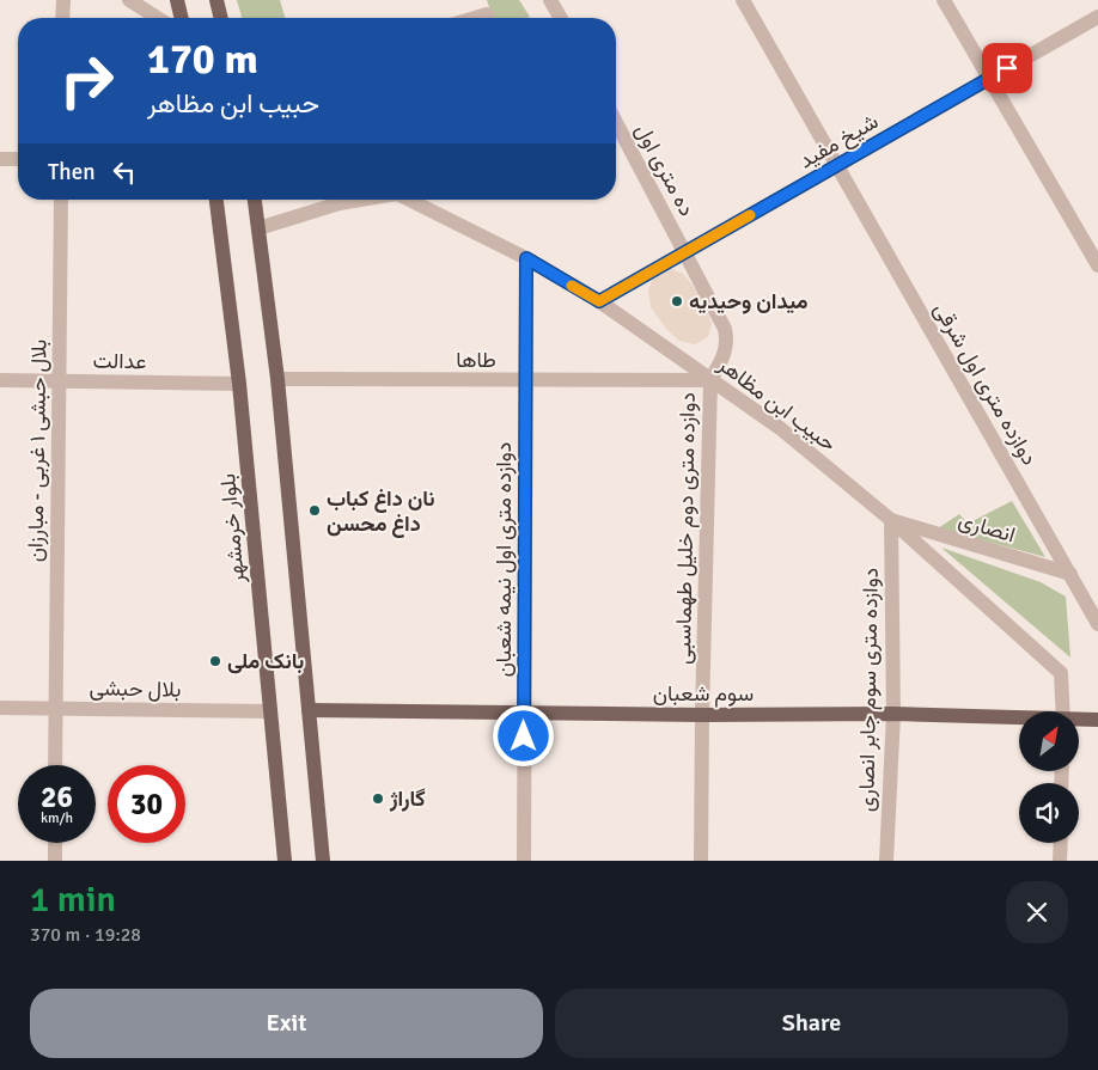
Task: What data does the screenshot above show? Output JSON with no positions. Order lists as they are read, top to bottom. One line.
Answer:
{"streets":{"main road":["بلوار خرمشهر","سوم شعبان"],"street":["شیخ مفید","ده متری اول","طاها","عدالت","دوازده متری اول شرقی","حبیب ابن مظاهر","بلال حبشی ۱ غربی - مبارزان","انصاری","دوازده متری دوم خلیل طهماسبی","دوازده متری اول نیمه شعبان","بلال حبشی","دوازده متری سوم جابر انصاری"]},"crossings":[["شیخ مفید","ده متری اول"],["شیخ مفید","دوازده متری اول شرقی"],["شیخ مفید","حبیب ابن مظاهر"],["ده متری اول","طاها"],["ده متری اول","حبیب ابن مظاهر"],["ده متری اول","دوازده متری دوم خلیل طهماسبی"],["طاها","حبیب ابن مظاهر"],["طاها","دوازده متری دوم خلیل طهماسبی"],["طاها","دوازده متری اول نیمه شعبان"],["عدالت","بلال حبشی ۱ غربی - مبارزان"],["عدالت","بلوار خرمشهر"],["دوازده متری اول شرقی","انصاری"],["حبیب ابن مظاهر","انصاری"],["حبیب ابن مظاهر","دوازده متری دوم خلیل طهماسبی"],["حبیب ابن مظاهر","دوازده متری اول نیمه شعبان"],["حبیب ابن مظاهر","دوازده متری سوم جابر انصاری"],["بلال حبشی ۱ غربی - مبارزان","بلال حبشی"],["انصاری","دوازده متری سوم جابر انصاری"],["بلوار خرمشهر","بلال حبشی"],["دوازده متری دوم خلیل طهماسبی","سوم شعبان"],["دوازده متری اول نیمه شعبان","سوم شعبان"],["دوازده متری سوم جابر انصاری","سوم شعبان"]],"places":["میدان وحیدیه","نان داغ کباب داغ محسن","بانک ملی","گاراژ"],"north":"top right","page":{"turn":["170 m","حبیب ابن مظاهر"],"then":"Then","speed":"26 km/h","limit":"30","heading":["1 min","370 m · 19:28"],"buttons":["Exit","Share"]}}
